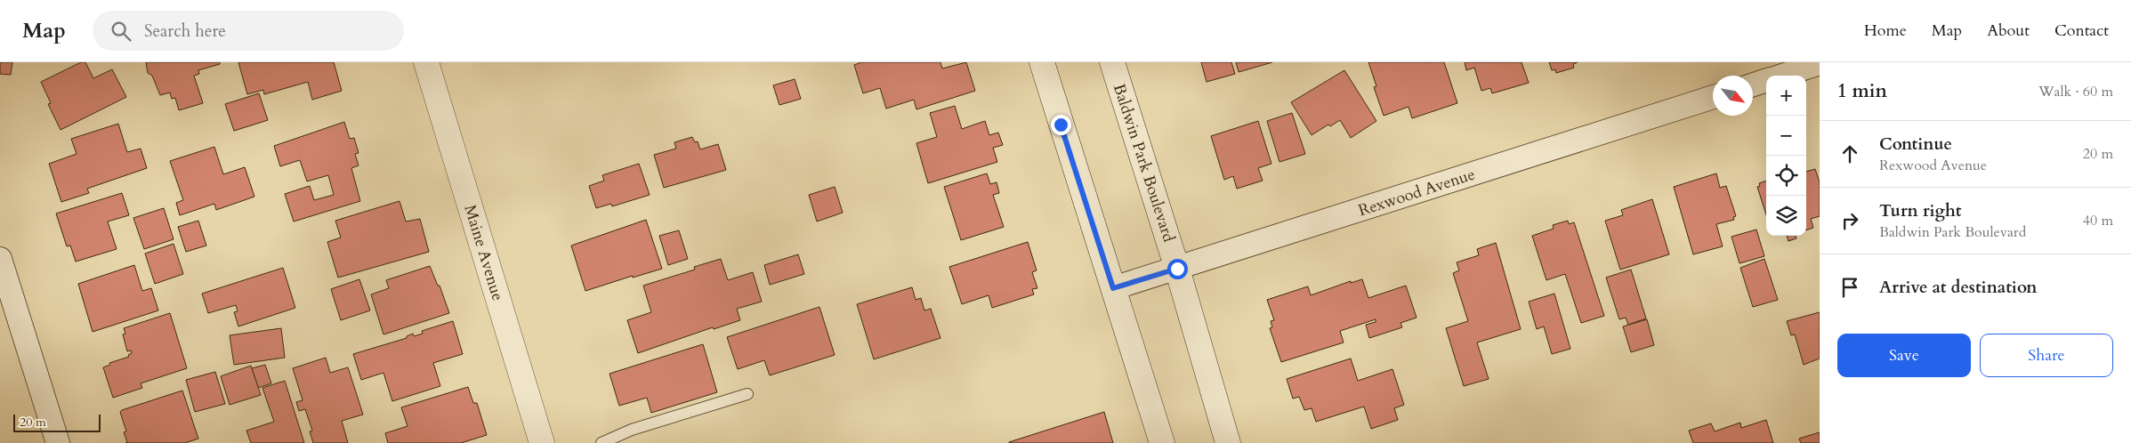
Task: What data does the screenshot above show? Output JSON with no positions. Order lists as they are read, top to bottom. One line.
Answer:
{"streets":{"main road":["Baldwin Park Boulevard","Maine Avenue"],"street":["Rexwood Avenue"]},"crossings":[["Baldwin Park Boulevard","Rexwood Avenue"]],"scale_bar":"20 m","north":"bottom right","page":{"header":"Map","search":"Search here","nav":["Home","Map","About","Contact"],"heading":["1 min","Walk · 60 m"],"map_buttons":["+","−"],"list":[["Continue","Rexwood Avenue","20 m"],["Turn right","Baldwin Park Boulevard","40 m"],"Arrive at destination"],"buttons":["Save","Share"],"scale":"20 m"}}
